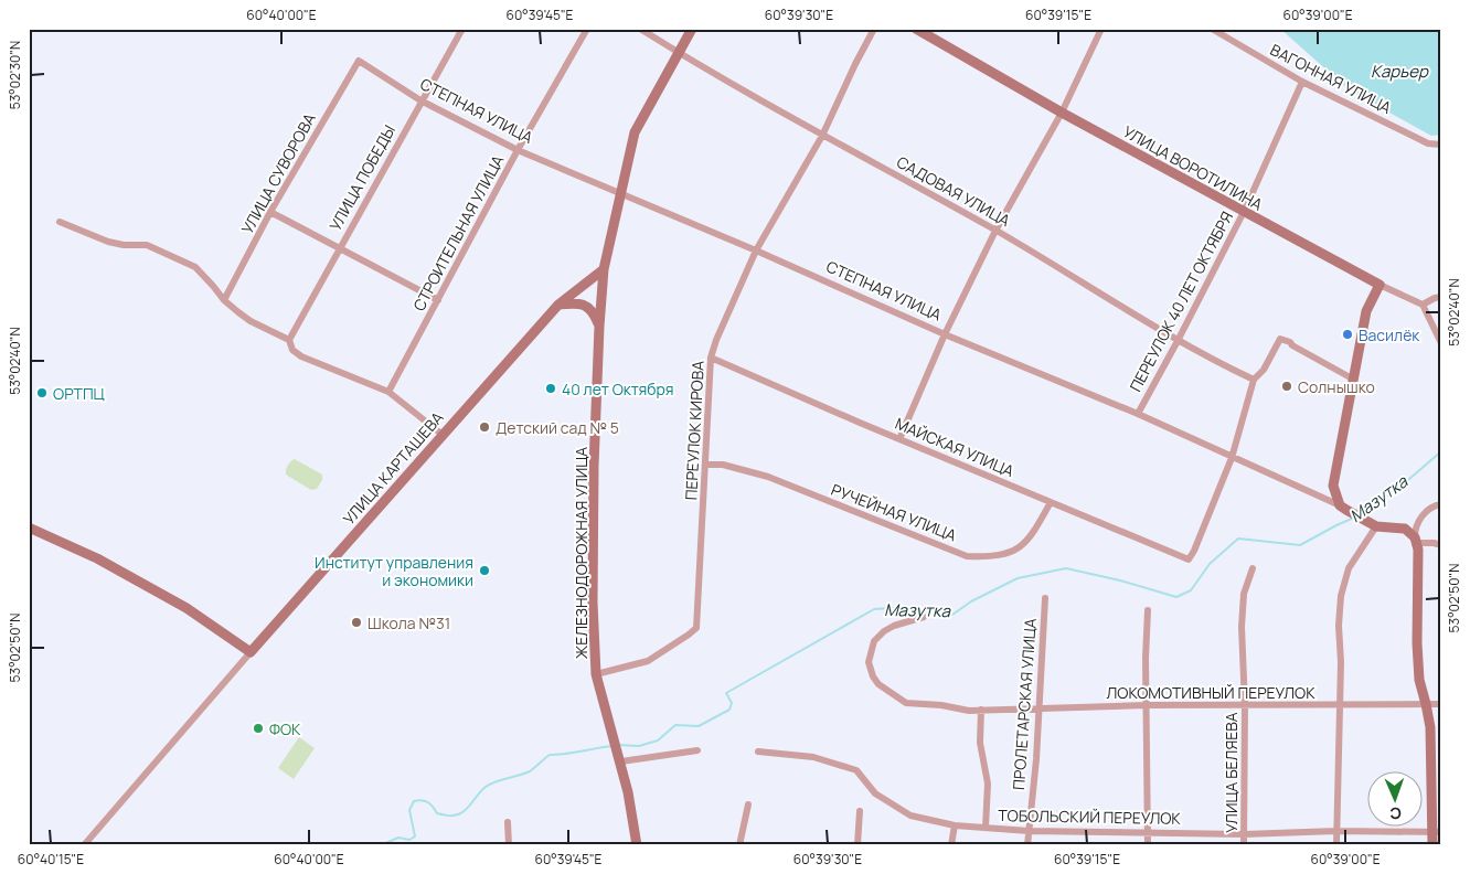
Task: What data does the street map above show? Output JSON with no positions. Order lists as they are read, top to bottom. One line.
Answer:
{"streets":{"street":["ВАГОННАЯ УЛИЦА","СТЕПНАЯ УЛИЦА","УЛИЦА ВОРОТИЛИНА","УЛИЦА СУВОРОВА","УЛИЦА ПОБЕДЫ","САДОВАЯ УЛИЦА","СТРОИТЕЛЬНАЯ УЛИЦА","ПЕРЕУЛОК 40 ЛЕТ ОКТЯБРЯ","ПЕРЕУЛОК КИРОВА","МАЙСКАЯ УЛИЦА","УЛИЦА КАРТАШЕВА","РУЧЕЙНАЯ УЛИЦА","ЖЕЛЕЗНОДОРОЖНАЯ УЛИЦА","ЛОКОМОТИВНЫЙ ПЕРЕУЛОК","ПРОЛЕТАРСКАЯ УЛИЦА","УЛИЦА БЕЛЯЕВА","ТОБОЛЬСКИЙ ПЕРЕУЛОК"]},"crossings":[["ВАГОННАЯ УЛИЦА","ПЕРЕУЛОК 40 ЛЕТ ОКТЯБРЯ"],["СТЕПНАЯ УЛИЦА","УЛИЦА СУВОРОВА"],["СТЕПНАЯ УЛИЦА","УЛИЦА ПОБЕДЫ"],["СТЕПНАЯ УЛИЦА","СТРОИТЕЛЬНАЯ УЛИЦА"],["СТЕПНАЯ УЛИЦА","ПЕРЕУЛОК 40 ЛЕТ ОКТЯБРЯ"],["СТЕПНАЯ УЛИЦА","ПЕРЕУЛОК КИРОВА"],["СТЕПНАЯ УЛИЦА","МАЙСКАЯ УЛИЦА"],["СТЕПНАЯ УЛИЦА","ЖЕЛЕЗНОДОРОЖНАЯ УЛИЦА"],["УЛИЦА ВОРОТИЛИНА","ПЕРЕУЛОК 40 ЛЕТ ОКТЯБРЯ"],["САДОВАЯ УЛИЦА","ПЕРЕУЛОК 40 ЛЕТ ОКТЯБРЯ"],["САДОВАЯ УЛИЦА","ПЕРЕУЛОК КИРОВА"],["САДОВАЯ УЛИЦА","ЖЕЛЕЗНОДОРОЖНАЯ УЛИЦА"],["ПЕРЕУЛОК КИРОВА","МАЙСКАЯ УЛИЦА"],["ПЕРЕУЛОК КИРОВА","РУЧЕЙНАЯ УЛИЦА"],["ПЕРЕУЛОК КИРОВА","ЖЕЛЕЗНОДОРОЖНАЯ УЛИЦА"],["МАЙСКАЯ УЛИЦА","РУЧЕЙНАЯ УЛИЦА"],["УЛИЦА КАРТАШЕВА","ЖЕЛЕЗНОДОРОЖНАЯ УЛИЦА"],["ЛОКОМОТИВНЫЙ ПЕРЕУЛОК","ПРОЛЕТАРСКАЯ УЛИЦА"],["ЛОКОМОТИВНЫЙ ПЕРЕУЛОК","УЛИЦА БЕЛЯЕВА"],["ПРОЛЕТАРСКАЯ УЛИЦА","ТОБОЛЬСКИЙ ПЕРЕУЛОК"],["УЛИЦА БЕЛЯЕВА","ТОБОЛЬСКИЙ ПЕРЕУЛОК"]],"water":["Карьер","Мазутка"],"places":["Василёк","Солнышко","40 лет Октября","ОРТПЦ","Детский сад № 5","Институт управления и экономики","Школа №31","ФОК"],"north":"bottom","coordinates":["60°40'00\"E","60°39'45\"E","60°39'30\"E","60°39'15\"E","60°39'00\"E","53°02'30\"N","53°02'40\"N","53°02'50\"N","60°40'15\"E"]}
